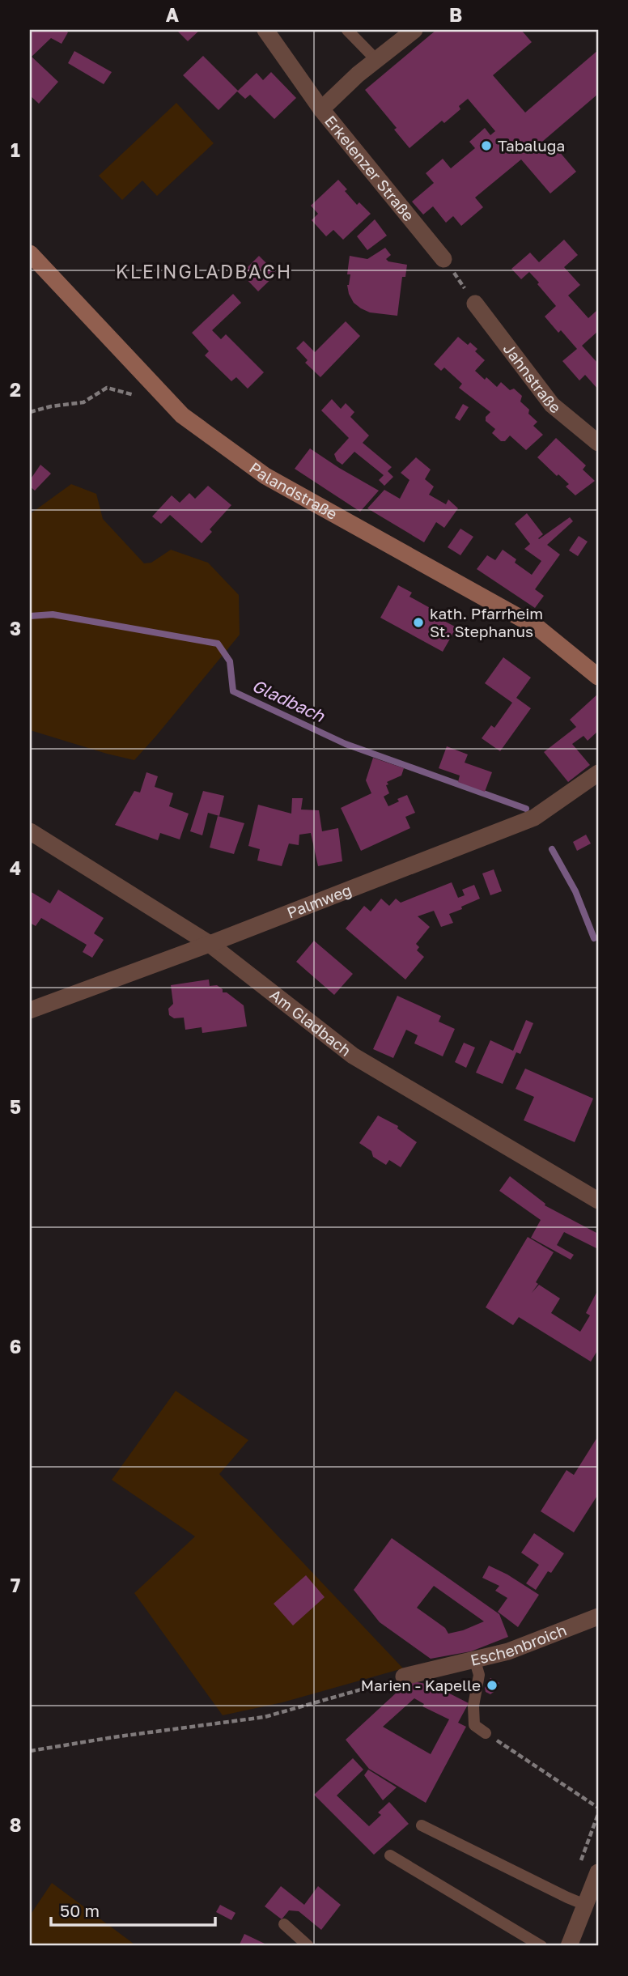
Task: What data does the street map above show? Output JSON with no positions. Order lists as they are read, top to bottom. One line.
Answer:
{"streets":{"main road":["Palandstraße"],"street":["Erkelenzer Straße","Jahnstraße","Palmweg","Am Gladbach","Eschenbroich"]},"crossings":[["Palmweg","Am Gladbach"]],"districts":["KLEINGLADBACH"],"water":["Gladbach"],"places":["Tabaluga","kath. Pfarrheim St. Stephanus","Marien - Kapelle"],"scale_bar":"50 m","grid":{"columns":["A","B"],"rows":["1","2","3","4","5","6","7","8"]}}
